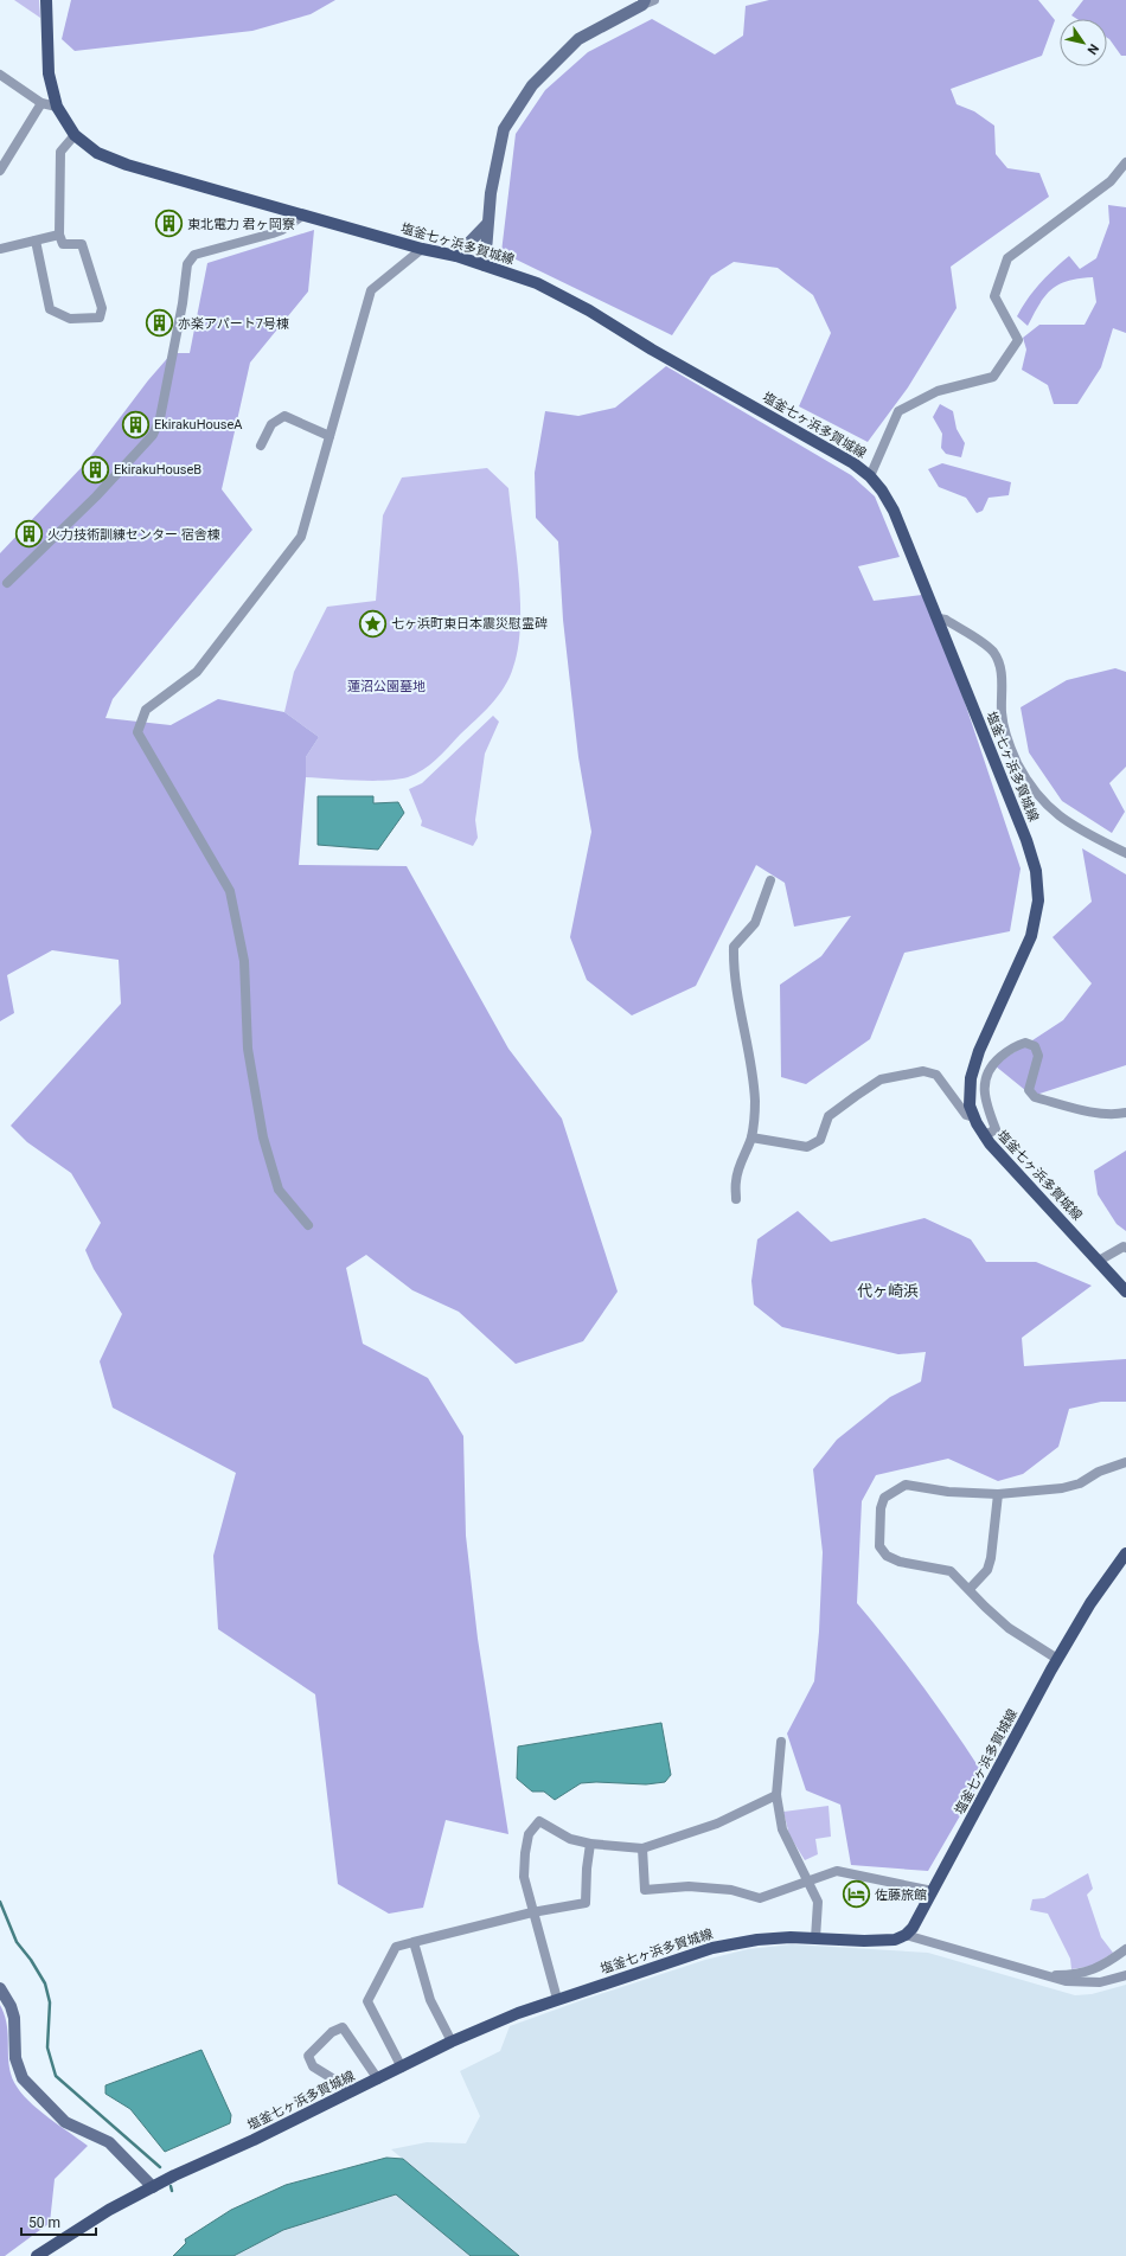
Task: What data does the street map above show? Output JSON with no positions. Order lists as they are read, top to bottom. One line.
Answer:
{"streets":{"main road":["塩釜七ヶ浜多賀城線"]},"districts":["代ヶ崎浜"],"parks":["蓮沼公園墓地"],"places":{"building":["東北電力 君ヶ岡寮","亦楽アパート7号棟","EkirakuHouseA","EkirakuHouseB","火力技術訓練センター 宿舎棟"],"place":["七ヶ浜町東日本震災慰霊碑"],"hotel":["佐藤旅館"]},"scale_bar":"50 m","north":"bottom right"}
